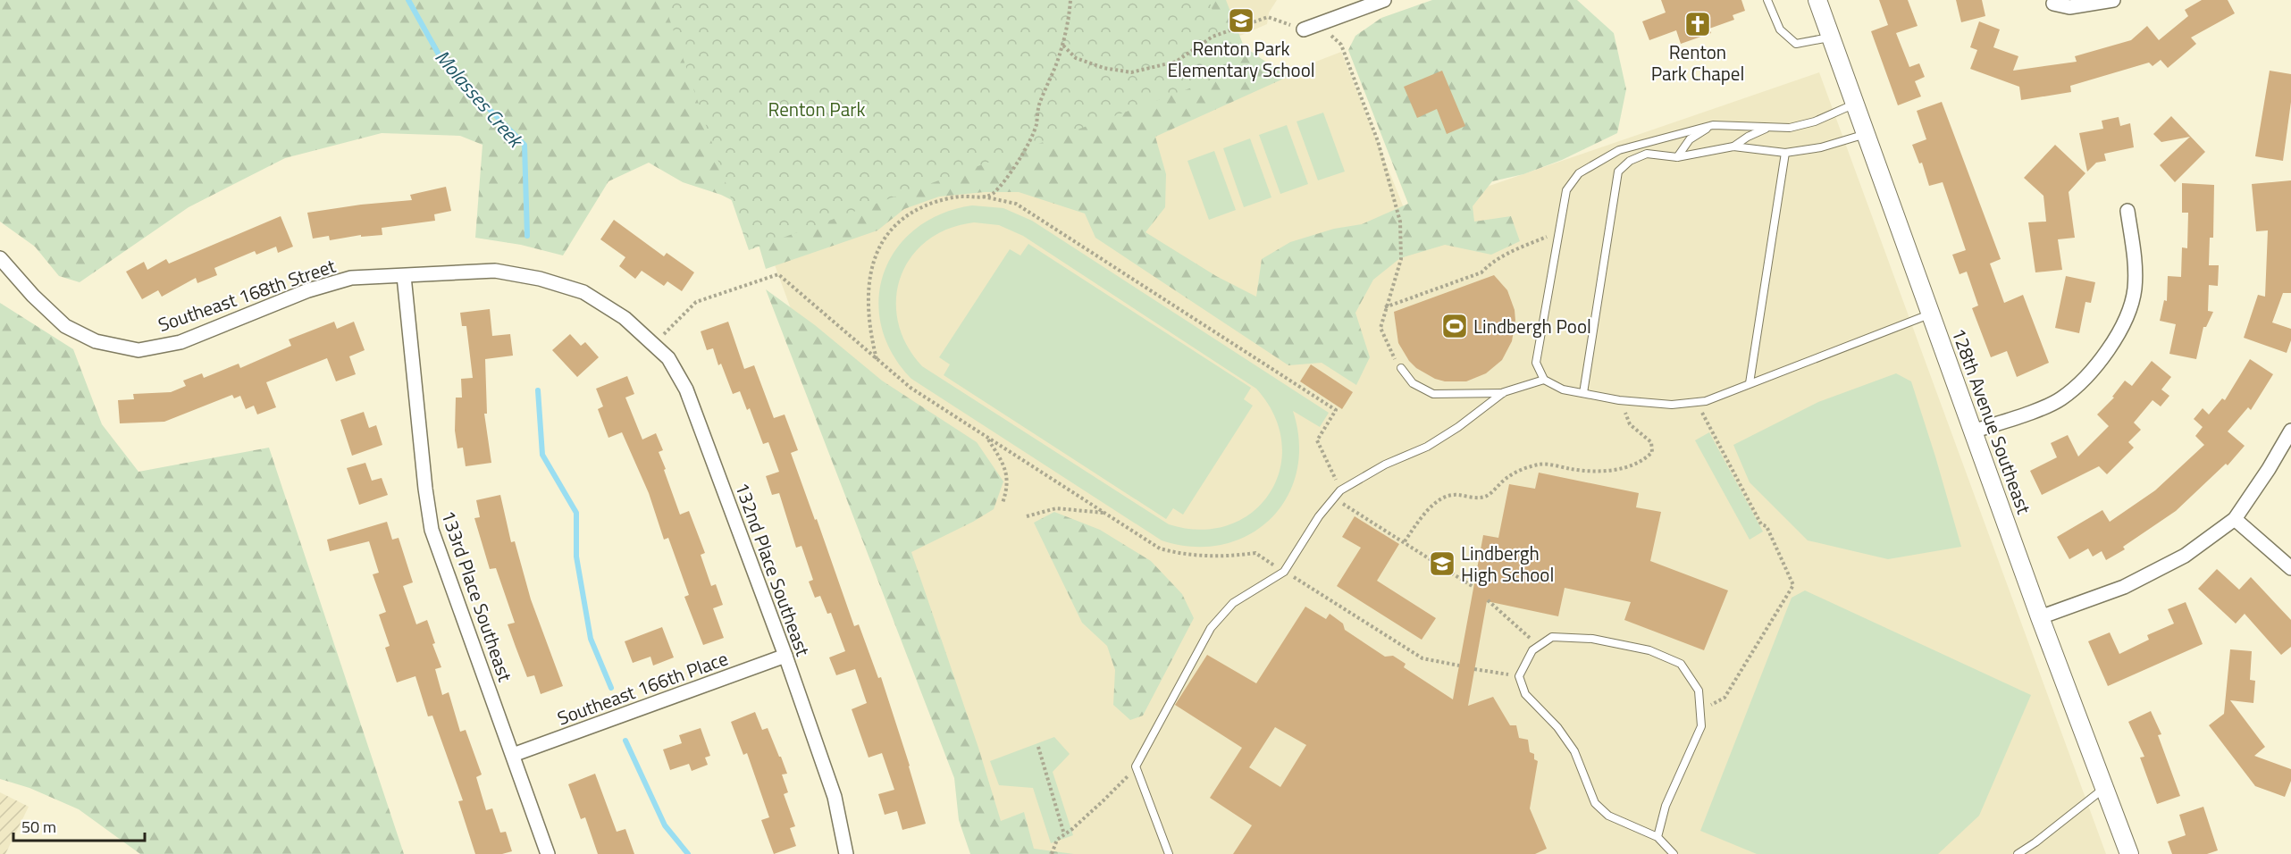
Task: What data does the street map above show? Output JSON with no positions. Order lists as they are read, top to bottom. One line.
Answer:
{"streets":{"street":["Southeast 168th Street","128th Avenue Southeast","132nd Place Southeast","133rd Place Southeast","Southeast 166th Place"]},"crossings":[["Southeast 168th Street","132nd Place Southeast"],["Southeast 168th Street","133rd Place Southeast"],["132nd Place Southeast","Southeast 166th Place"],["133rd Place Southeast","Southeast 166th Place"]],"water":["Molasses Creek"],"parks":["Renton Park"],"places":{"school or university":["Renton Park Elementary School","Lindbergh High School"],"church":["Renton Park Chapel"],"sports":["Lindbergh Pool"]},"scale_bar":"50 m"}
